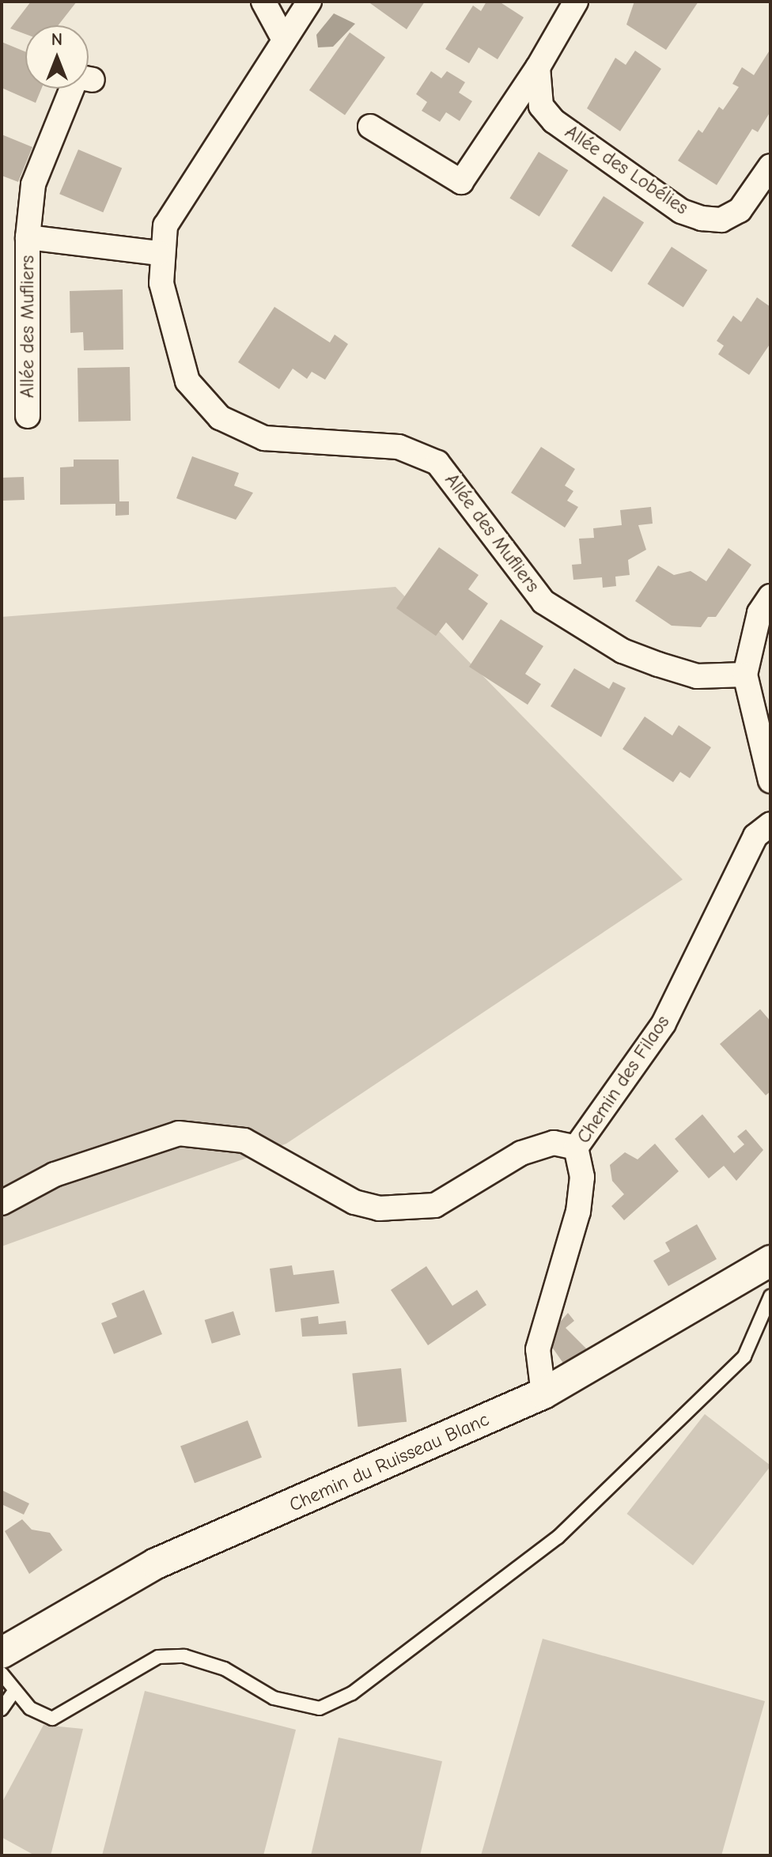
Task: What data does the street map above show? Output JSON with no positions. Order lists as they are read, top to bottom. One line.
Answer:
{"streets":{"street":["Allée des Lobélies","Allée des Mufliers","Chemin des Filaos","Chemin du Ruisseau Blanc"]},"crossings":[["Chemin des Filaos","Chemin du Ruisseau Blanc"]],"north":"top"}
